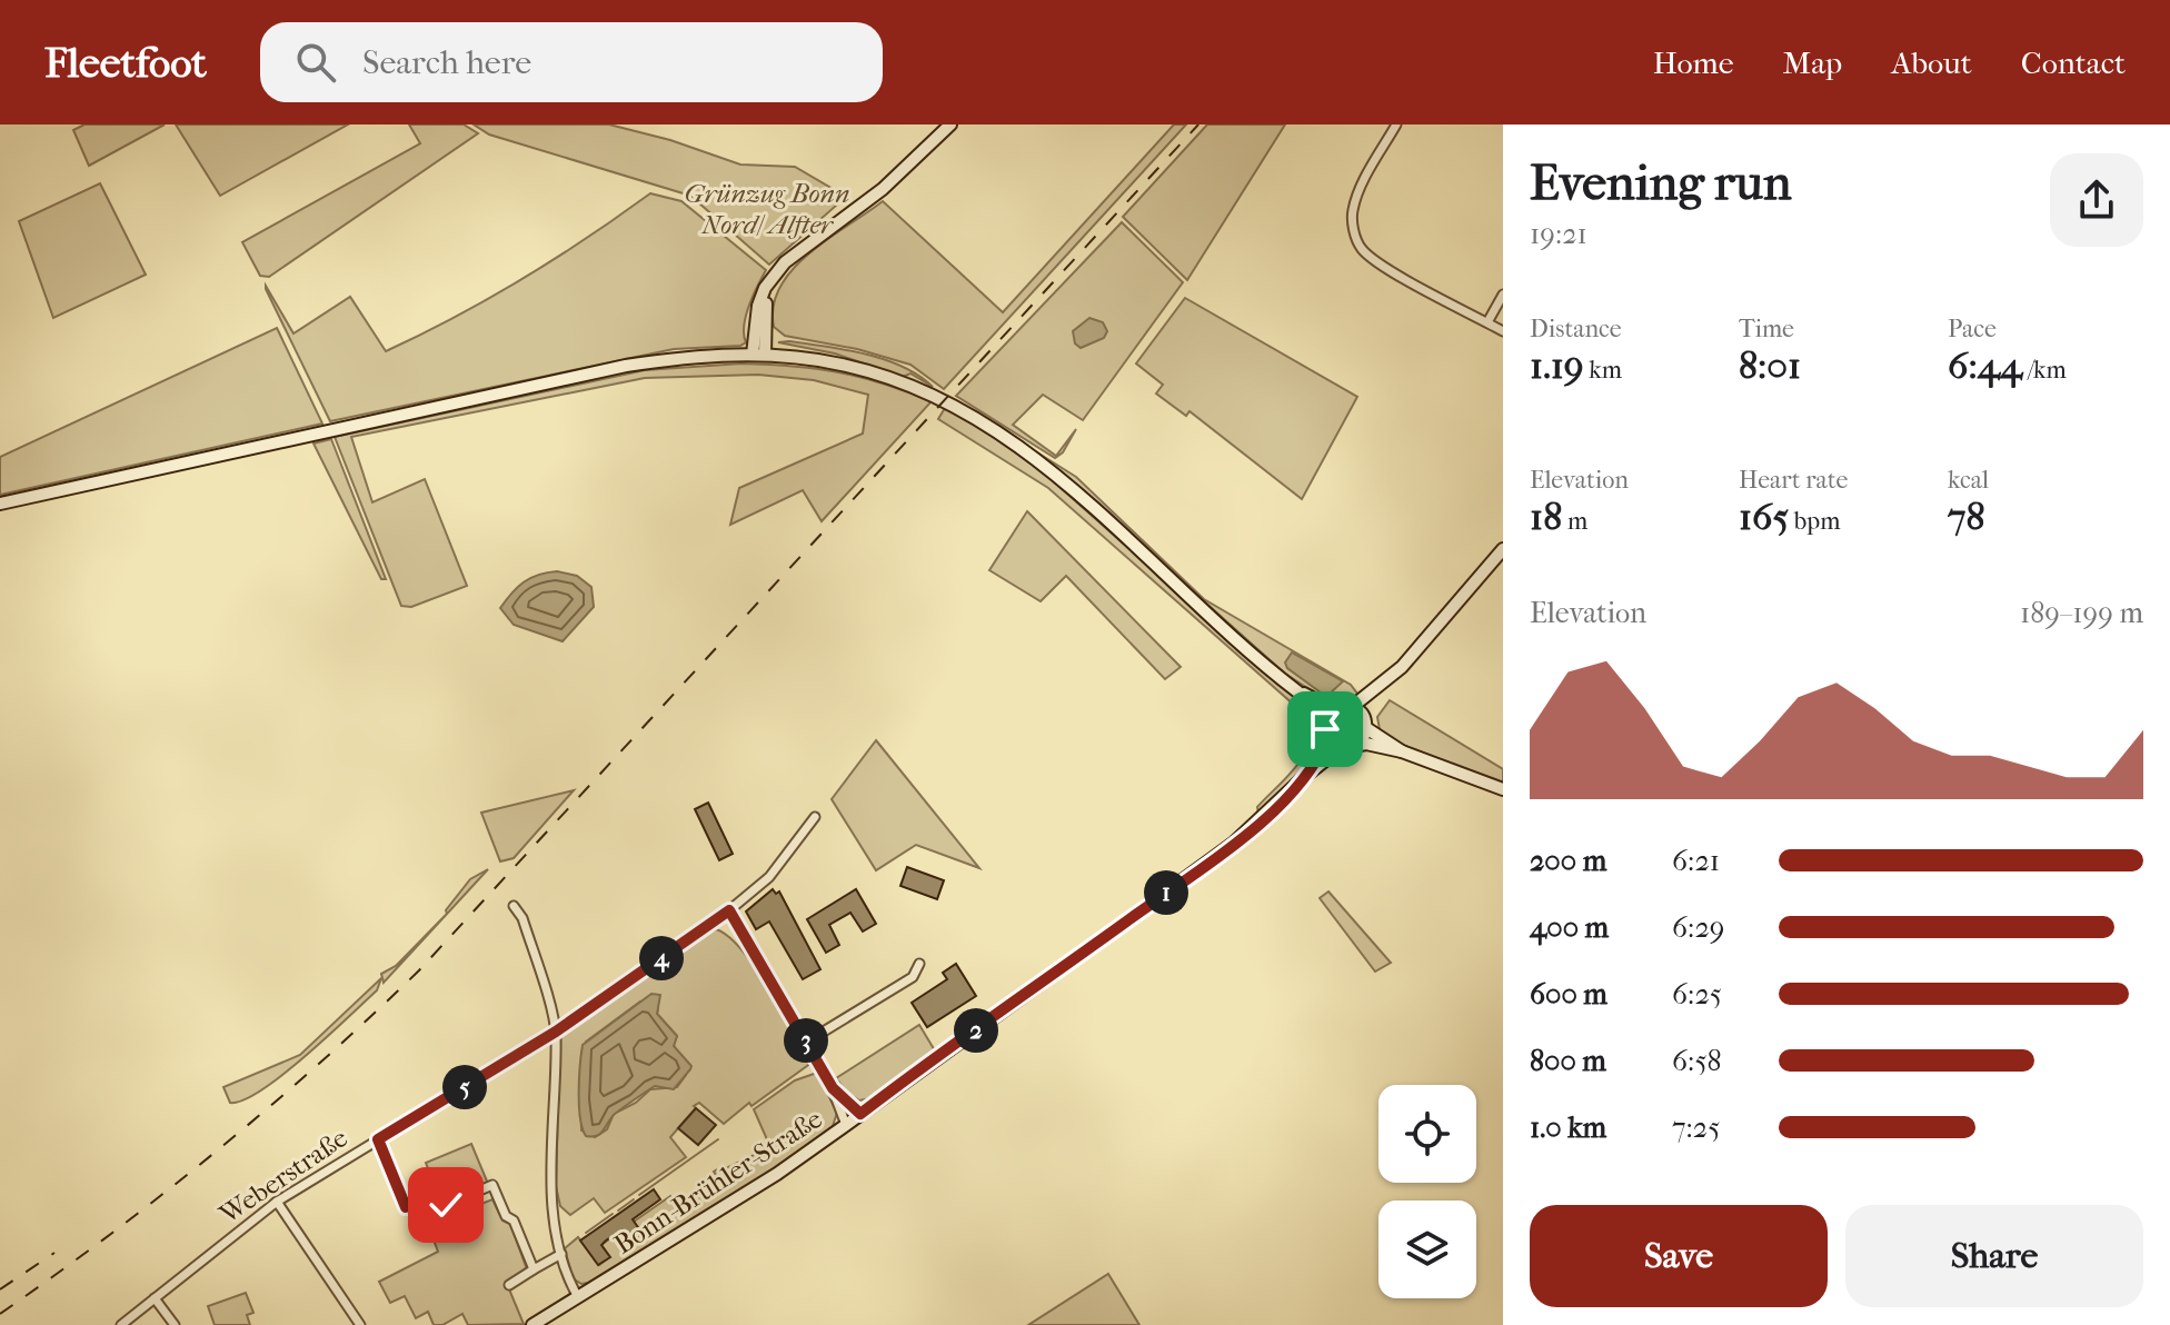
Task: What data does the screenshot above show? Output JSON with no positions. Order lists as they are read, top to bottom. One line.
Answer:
{"streets":{"main road":["Bonn-Brühler-Straße"],"street":["Weberstraße"]},"parks":["Grünzug Bonn Nord/ Alfter"],"page":{"header":"Fleetfoot","search":"Search here","nav":["Home","Map","About","Contact"],"heading":["Evening run","19:21"],"stats":[["Distance","1.19 km"],["Time","8:01"],["Pace","6:44 /km"],["Elevation","18 m"],["Heart rate","165 bpm"],["kcal","78"]],"chart":["Elevation","189–199 m"],"list":[{"name":"200 m","note":"6:21"},{"name":"400 m","note":"6:29"},{"name":"600 m","note":"6:25"},{"name":"800 m","note":"6:58"},{"name":"1.0 km","note":"7:25"}],"pins":["1","4","2","3","5"],"buttons":["Save","Share"]}}
